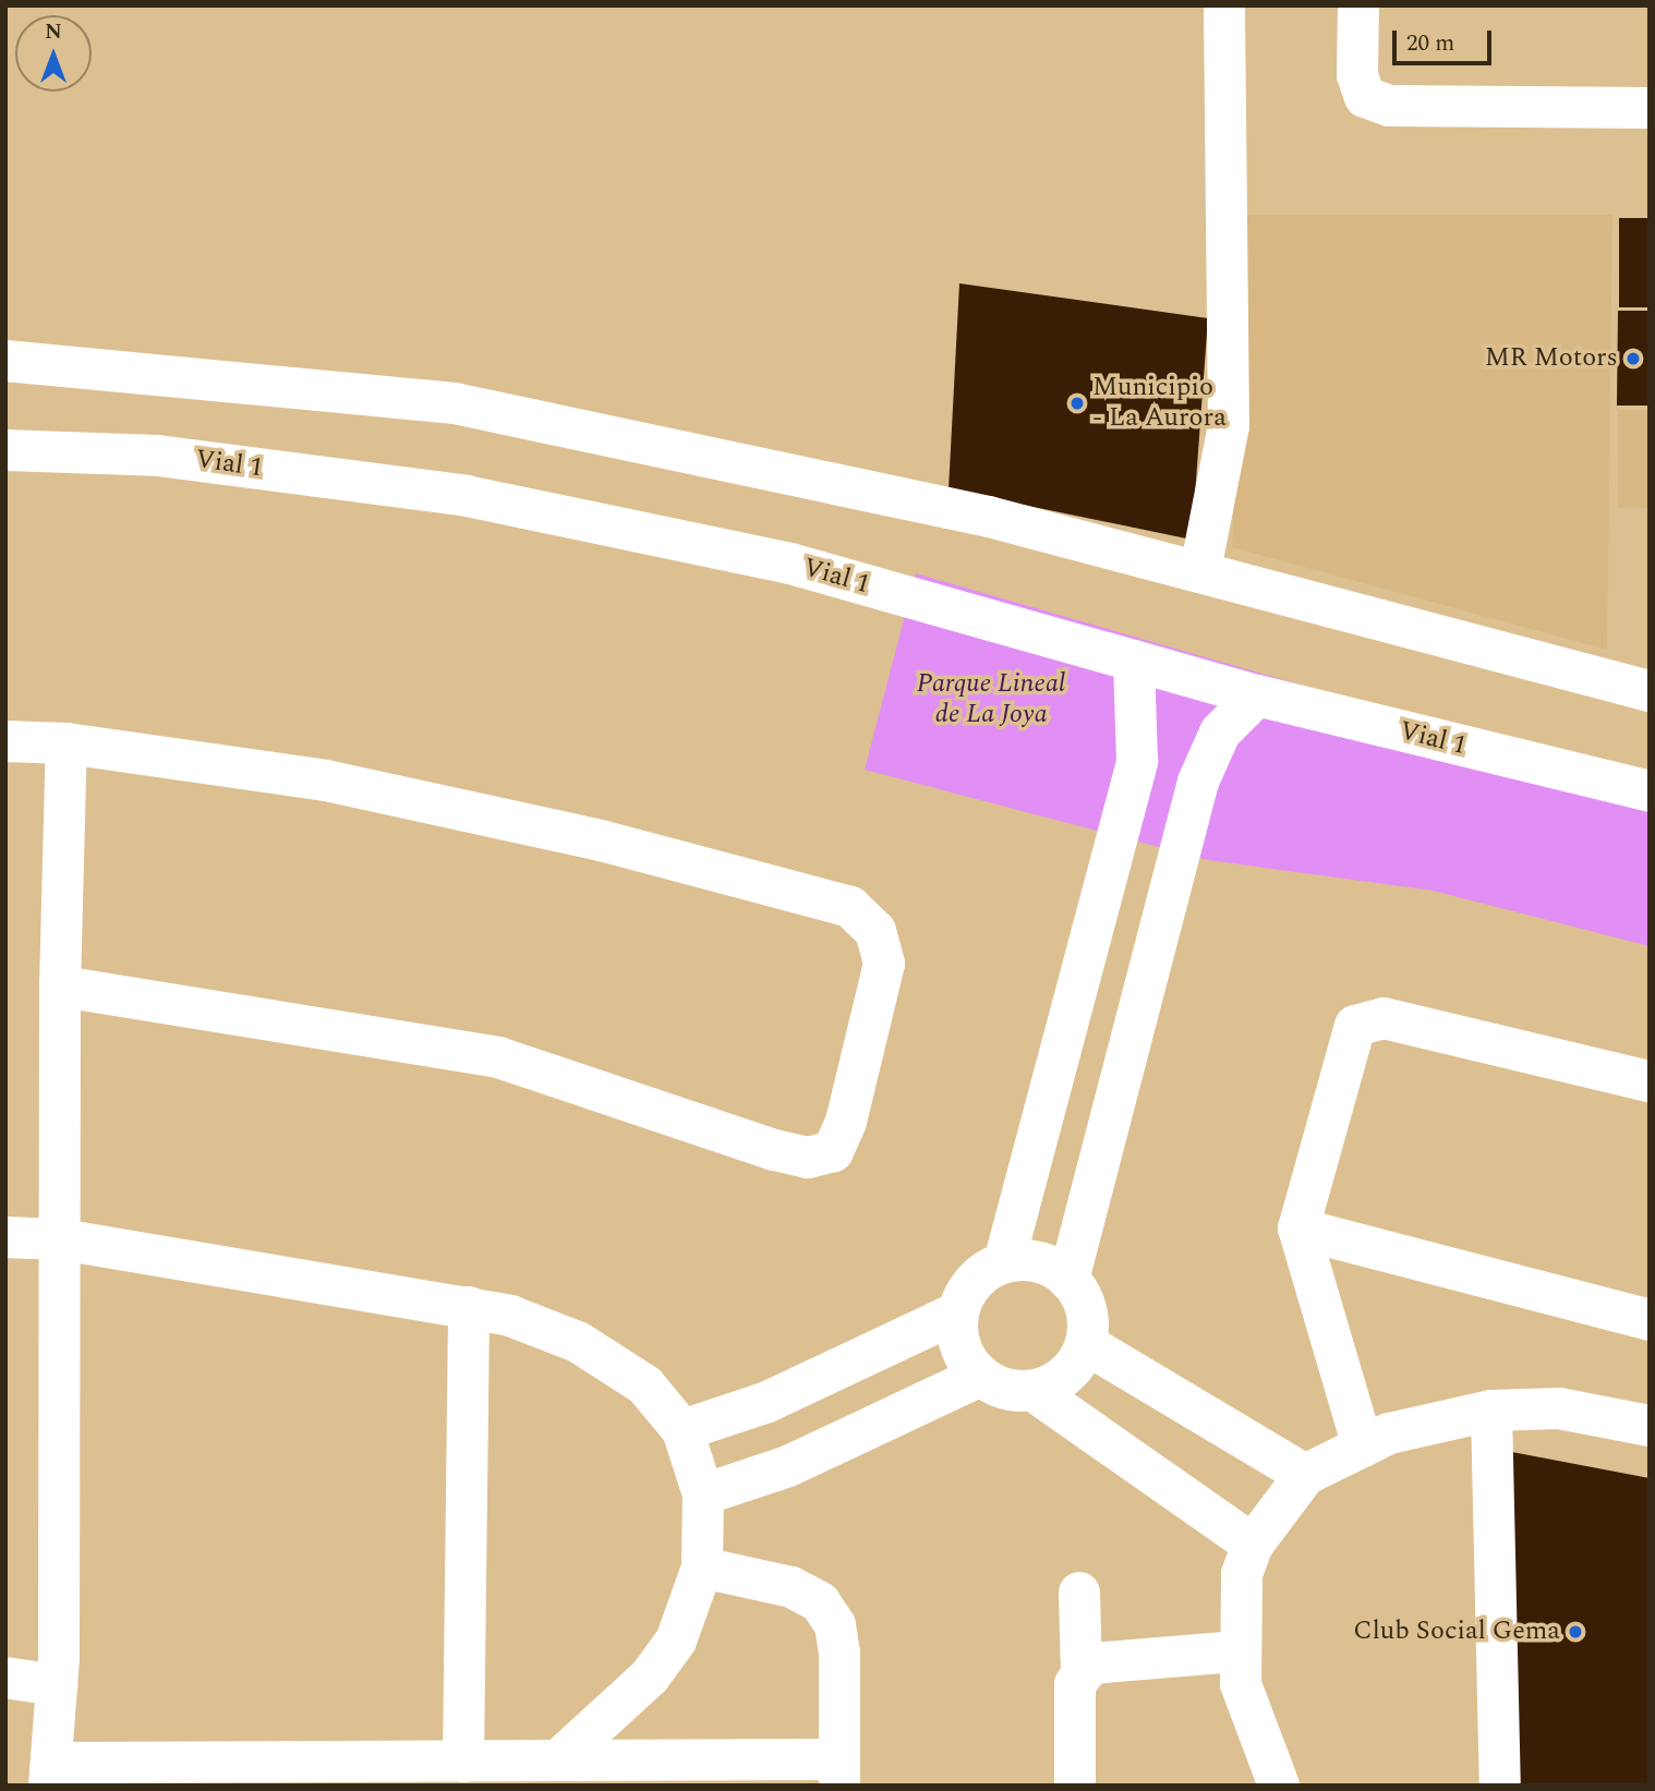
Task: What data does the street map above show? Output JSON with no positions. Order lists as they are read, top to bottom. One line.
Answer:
{"streets":{"street":["Vial 1"]},"parks":["Parque Lineal de La Joya"],"places":["MR Motors","Municipio - La Aurora","Club Social Gema"],"scale_bar":"20 m","north":"top"}
